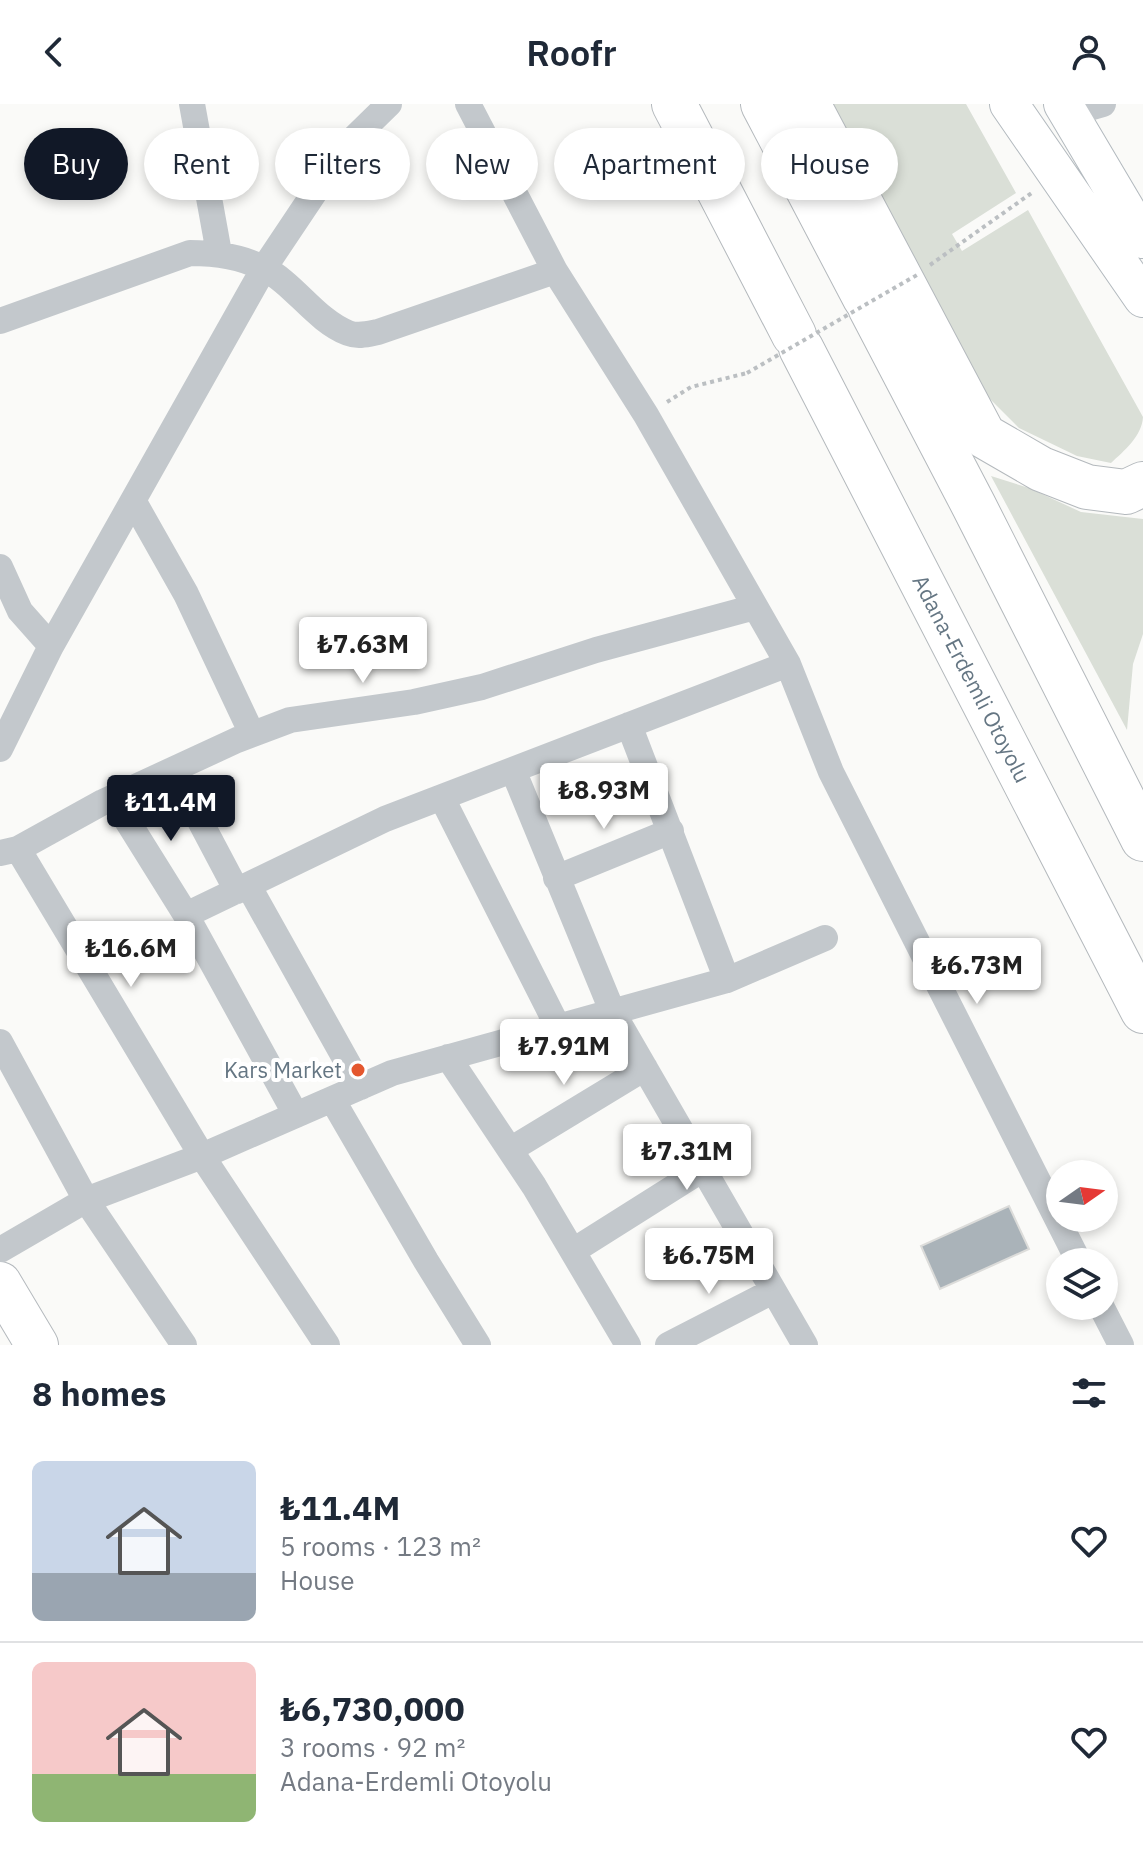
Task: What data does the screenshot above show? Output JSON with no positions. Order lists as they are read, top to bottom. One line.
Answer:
{"streets":{"highway":["Adana-Erdemli Otoyolu"]},"places":["Kars Market"],"north":"right","page":{"header":"Roofr","chip":["Buy","Rent","Filters","New","Apartment","House"],"price":["₺7.63M","₺8.93M","₺11.4M","₺16.6M","₺6.73M","₺7.91M","₺7.31M","₺6.75M"],"heading":"8 homes","list":[{"name":"₺11.4M","note":"5 rooms · 123 m² · House"},{"name":"₺6,730,000","note":"3 rooms · 92 m² · Adana-Erdemli Otoyolu"}]}}
